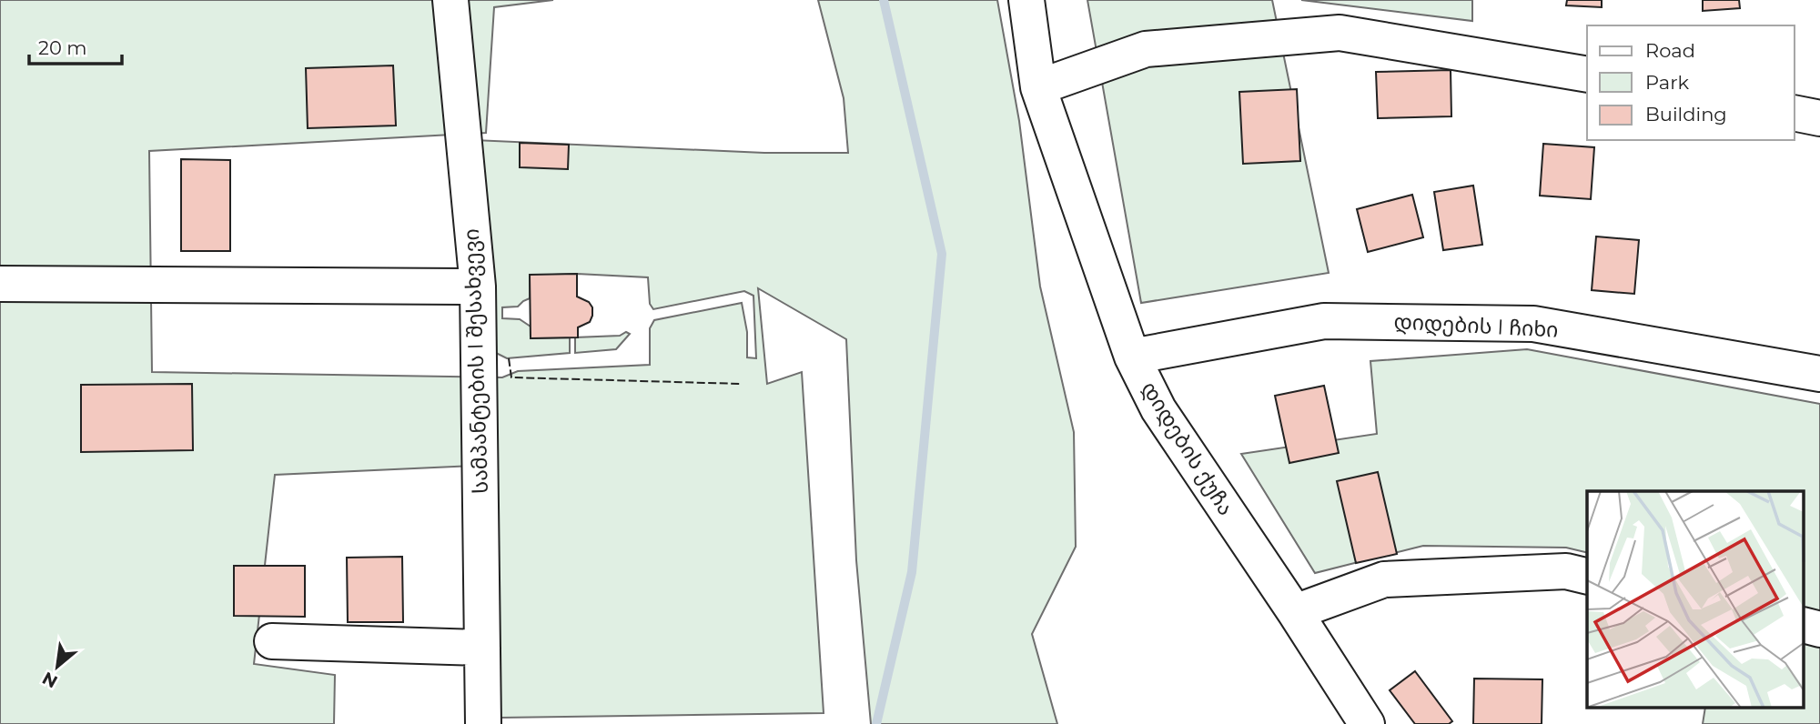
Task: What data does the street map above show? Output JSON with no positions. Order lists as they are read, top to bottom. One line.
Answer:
{"streets":{"street":["დიდების I ჩიხი","სამპანტების I შესახვევი","დიდების ქუჩა"]},"crossings":[["დიდების I ჩიხი","დიდების ქუჩა"]],"legend":["Road","Park","Building"],"scale_bar":"20 m","north":"bottom left"}
